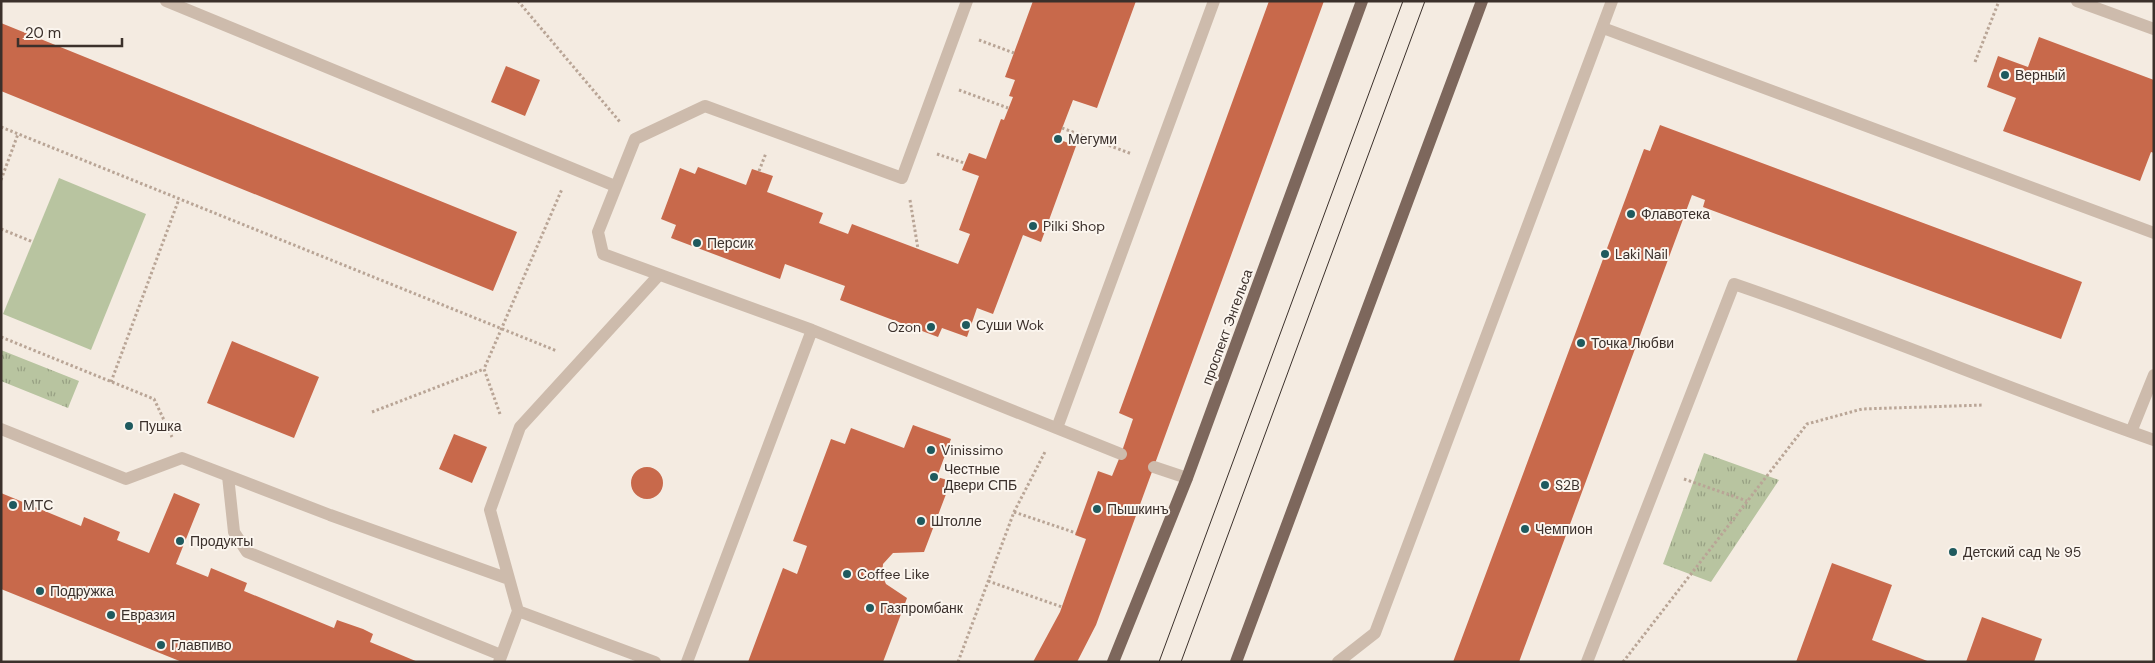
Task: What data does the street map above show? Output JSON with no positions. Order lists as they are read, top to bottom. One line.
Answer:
{"streets":{"main road":["проспект Энгельса"]},"places":["Верный","Мегуми","Флавотека","Pilki Shop","Персик","Laki Nail","Суши Wok","Ozon","Точка Любви","Пушка","Vinissimo","Честные Двери СПБ","S2B","МТС","Пышкинъ","Штолле","Чемпион","Продукты","Детский сад № 95","Coffee Like","Подружка","Газпромбанк","Евразия","Главпиво"],"scale_bar":"20 m"}
